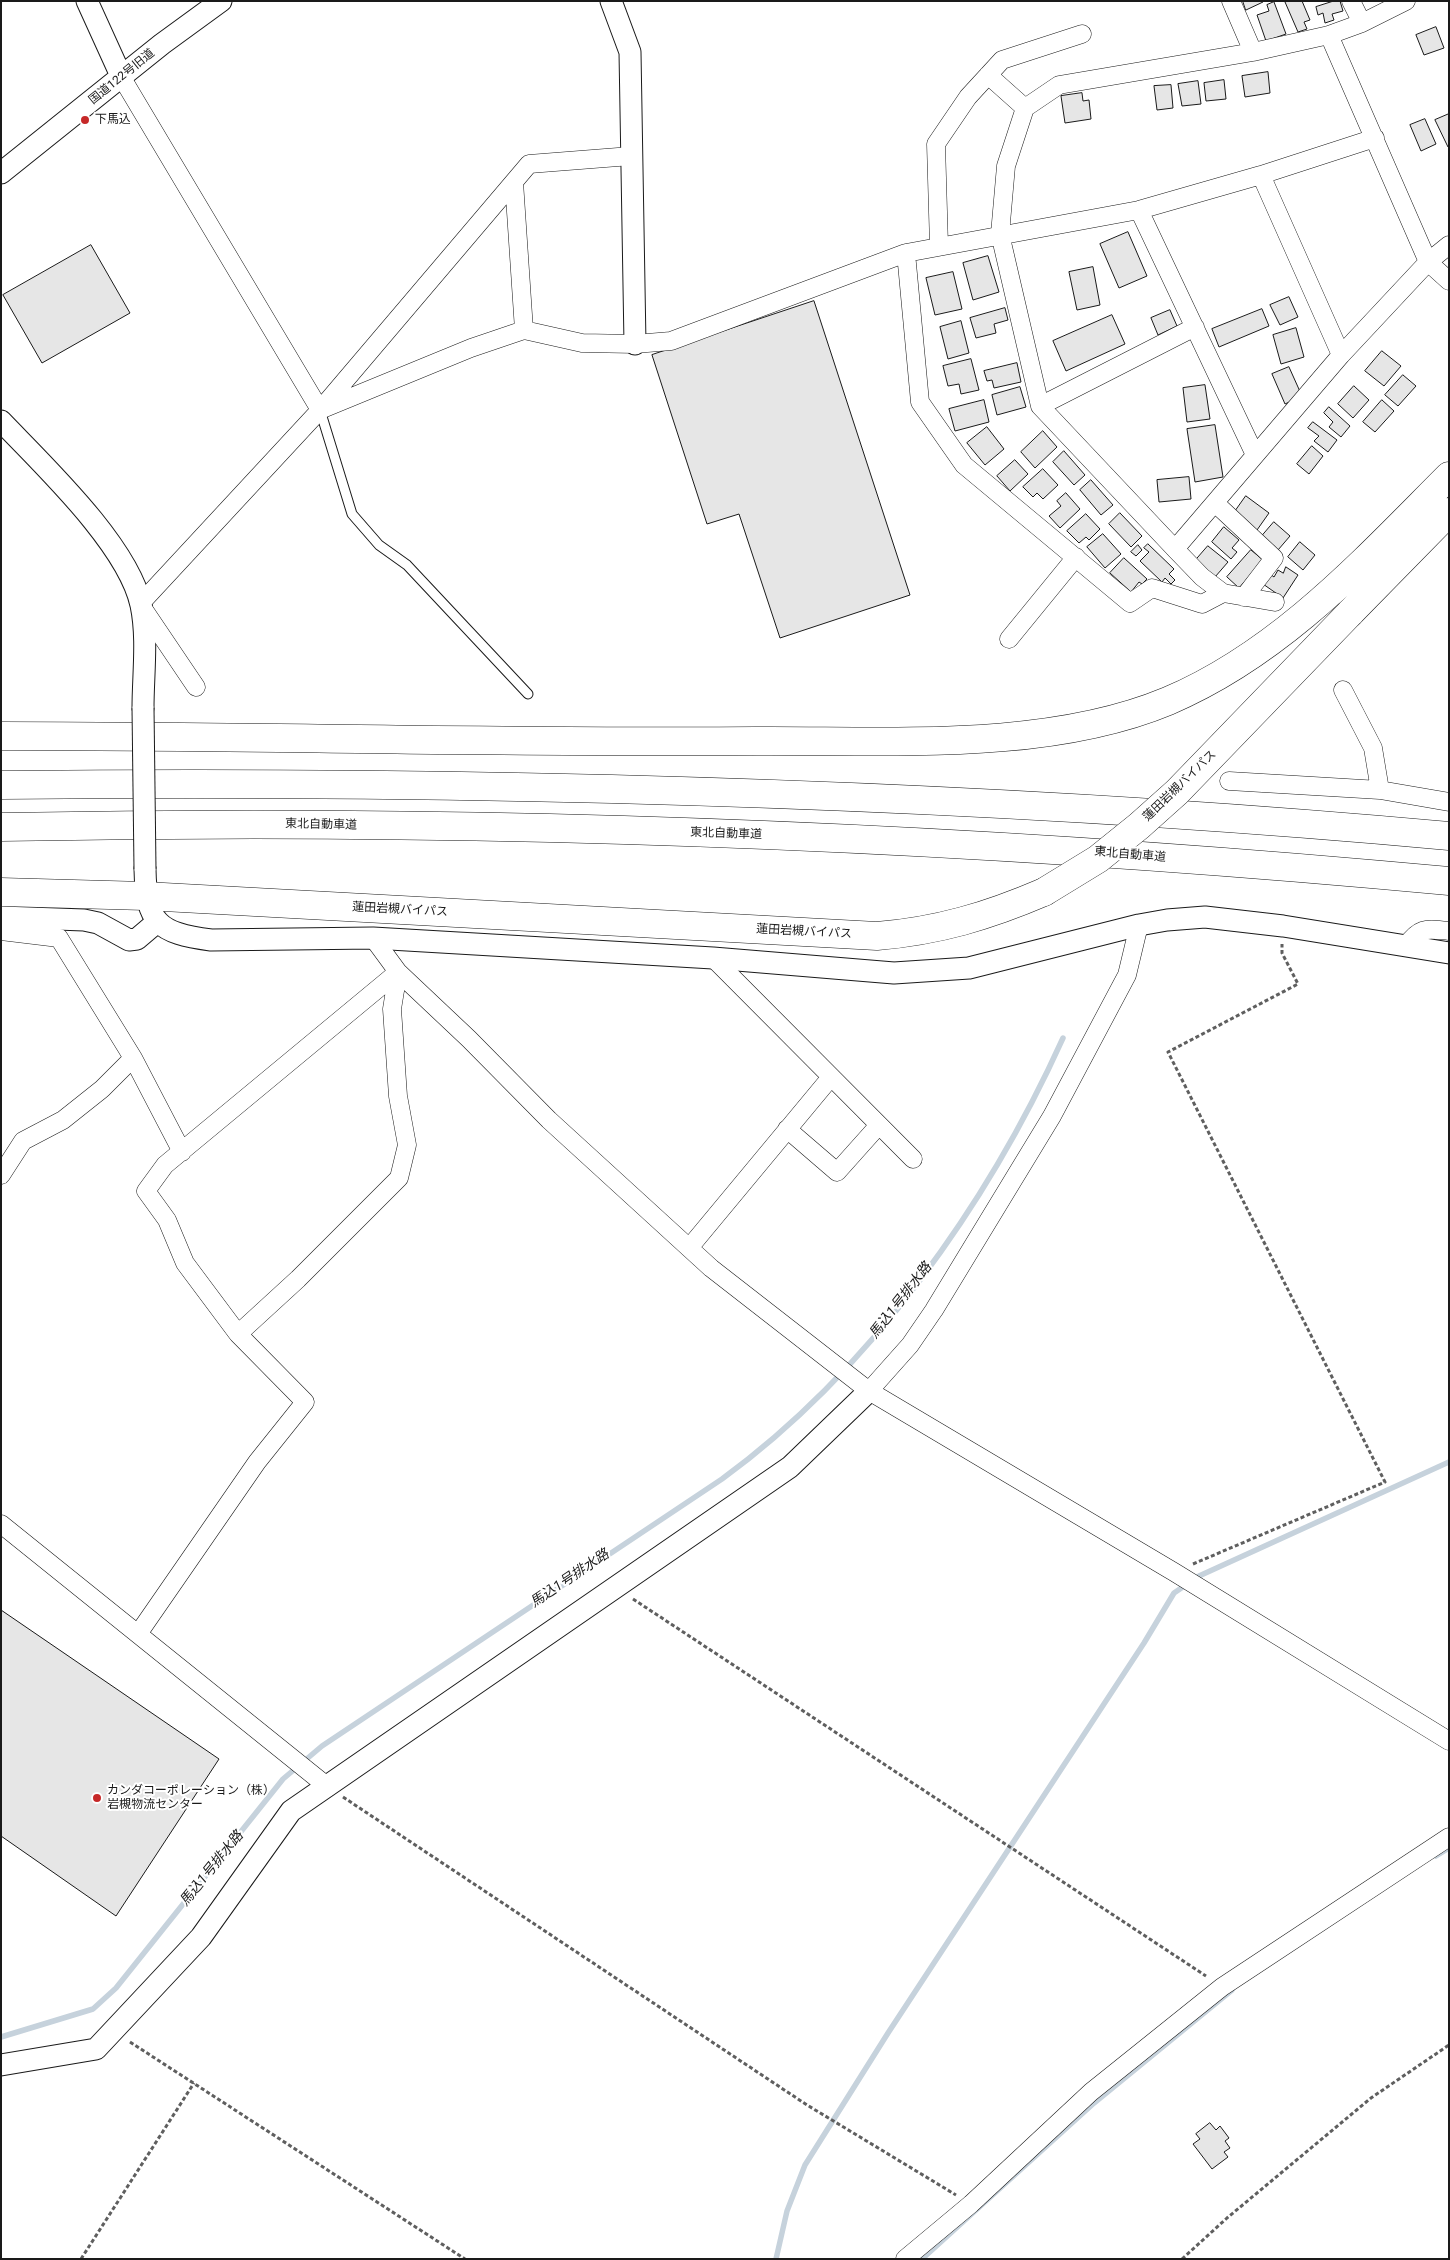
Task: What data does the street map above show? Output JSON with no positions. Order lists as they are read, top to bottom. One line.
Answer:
{"streets":{"highway":["蓮田岩槻バイパス","東北自動車道"],"street":["国道122号旧道"]},"water":["馬込1号排水路"],"places":["下馬込","カンダコーポレーション（株） 岩槻物流センター"]}
